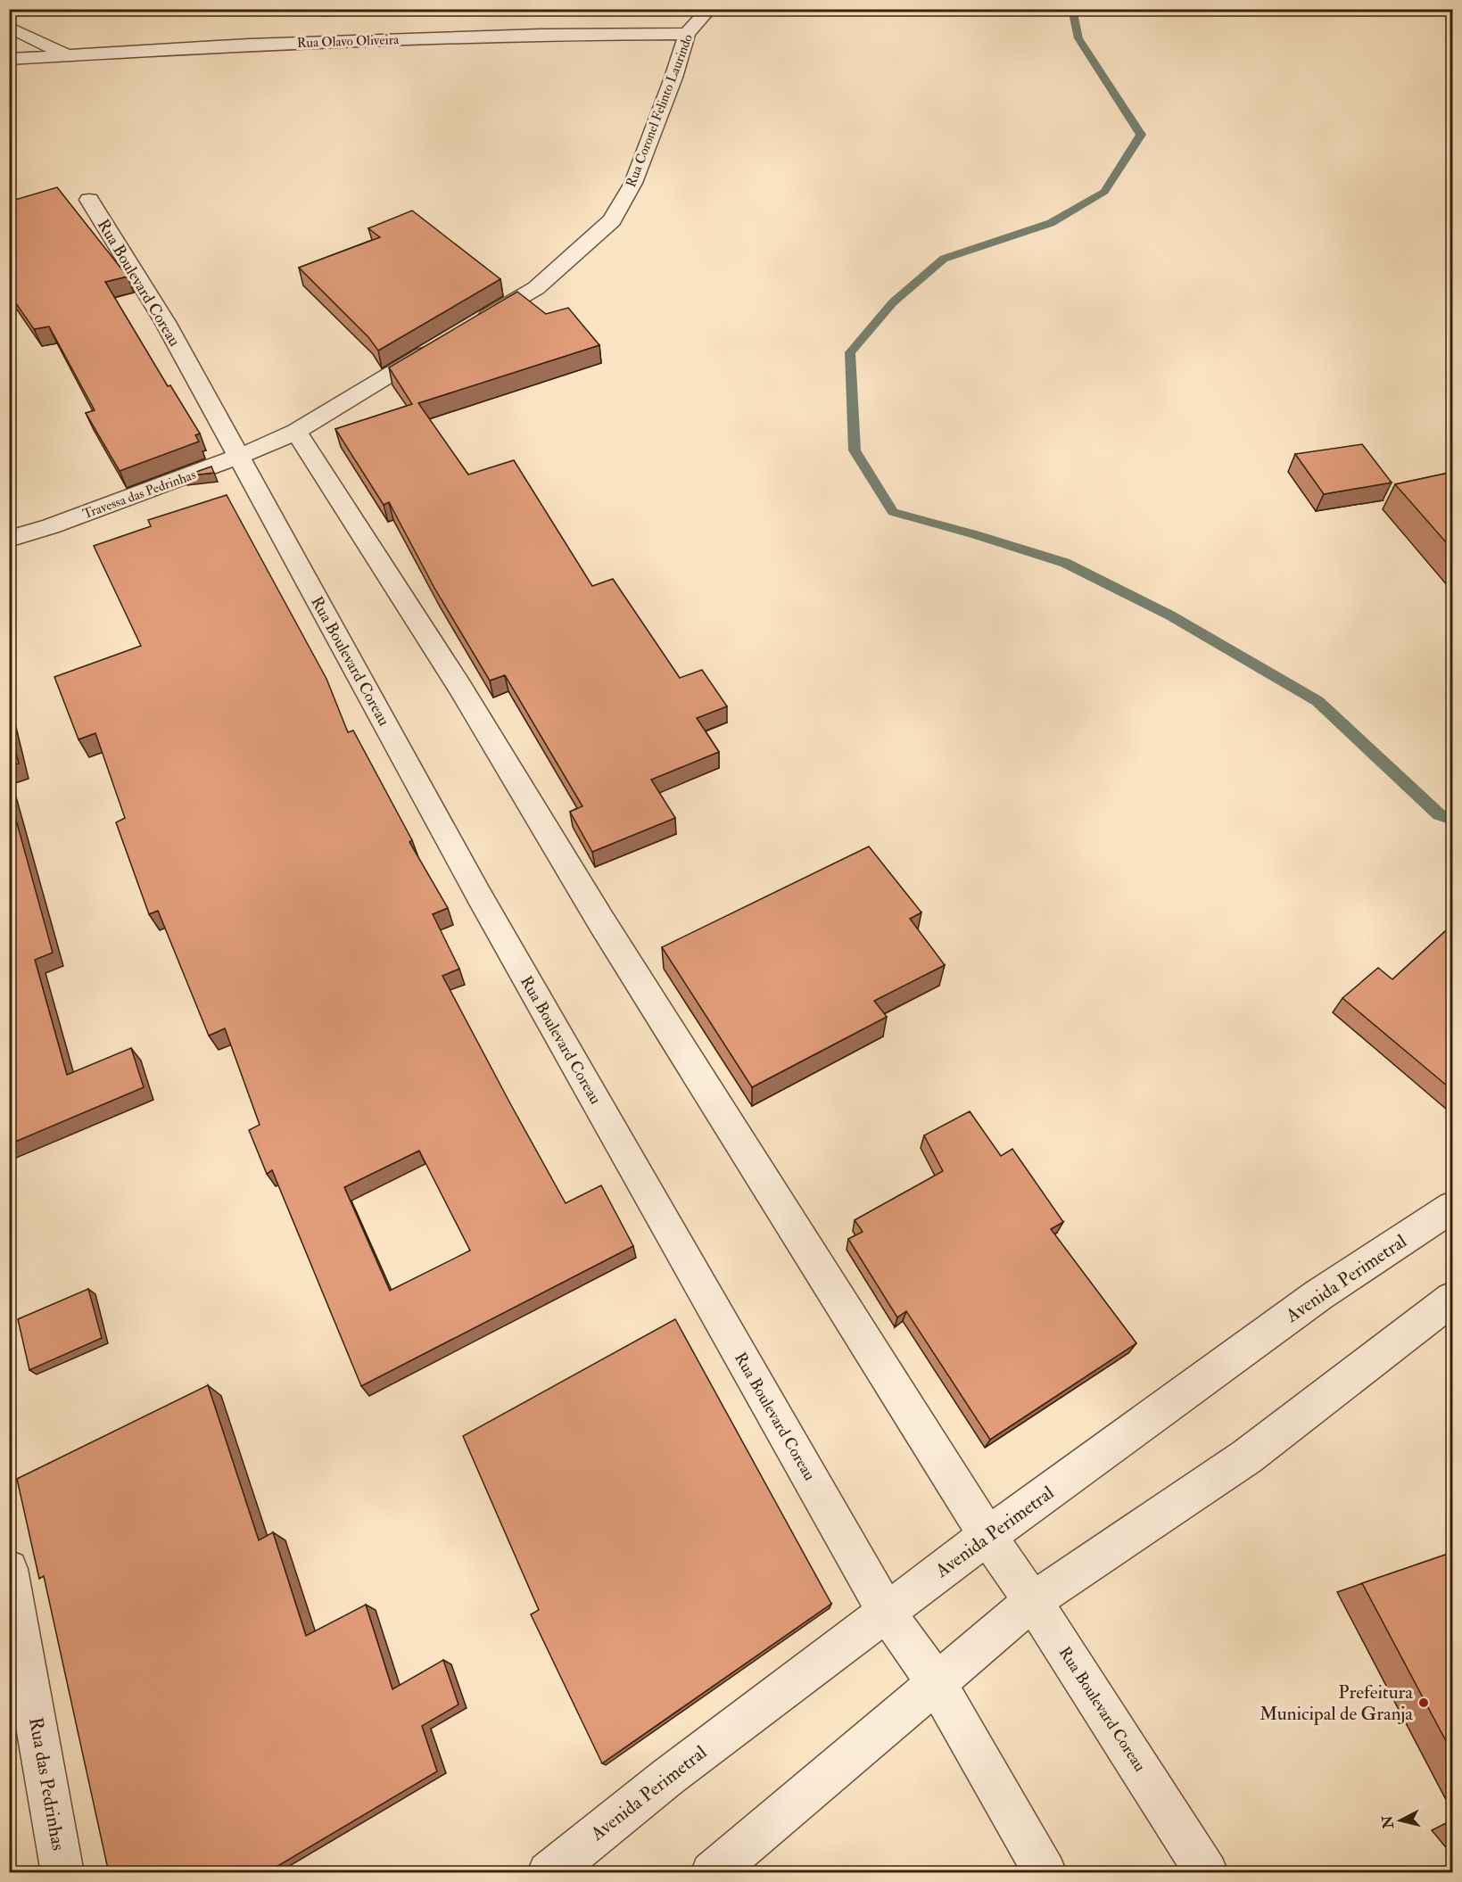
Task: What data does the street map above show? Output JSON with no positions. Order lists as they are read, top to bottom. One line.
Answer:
{"streets":{"street":["Rua Olavo Oliveira","Rua Coronel Felinto Laurindo","Rua Boulevard Coreau","Travessa das Pedrinhas","Avenida Perimetral","Rua das Pedrinhas"]},"crossings":[["Rua Olavo Oliveira","Rua Coronel Felinto Laurindo"],["Rua Boulevard Coreau","Travessa das Pedrinhas"],["Rua Boulevard Coreau","Avenida Perimetral"]],"places":["Prefeitura Municipal de Granja"],"north":"left"}
